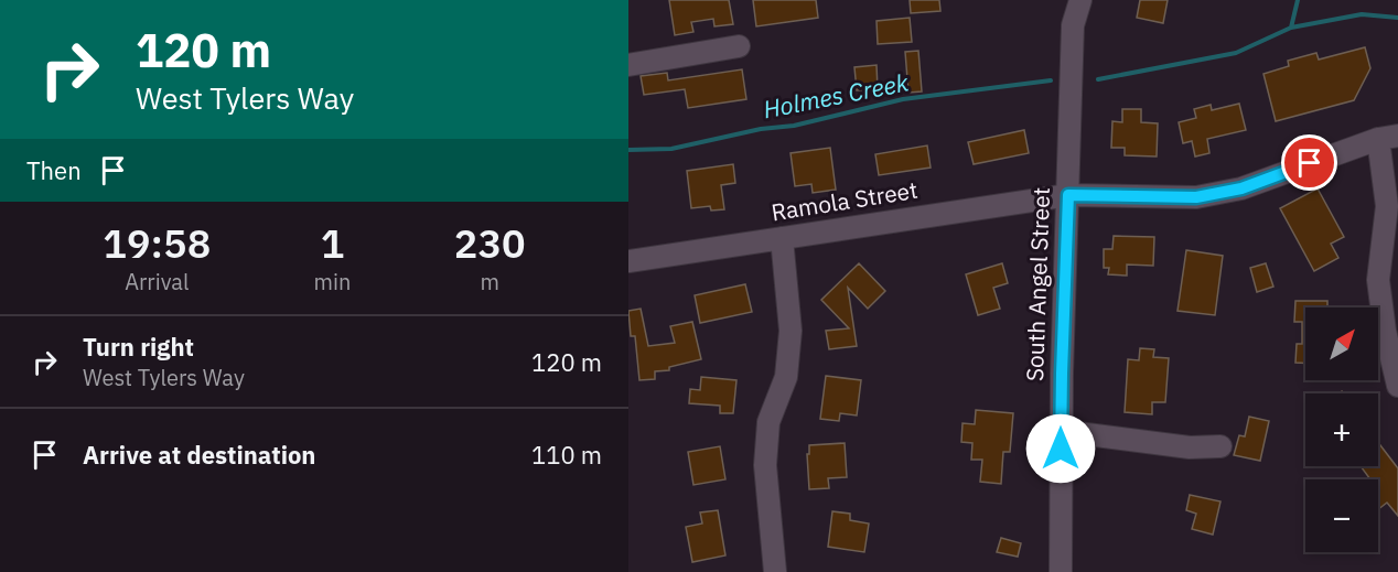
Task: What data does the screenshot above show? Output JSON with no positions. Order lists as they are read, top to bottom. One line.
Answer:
{"streets":{"street":["Ramola Street","South Angel Street"]},"crossings":[["Ramola Street","South Angel Street"]],"water":["Holmes Creek"],"north":"top right","page":{"turn":["120 m","West Tylers Way"],"then":"Then","eta":["19:58","Arrival","1","min","230","m"],"map_buttons":["+","−"],"list":[{"name":"Turn right","note":"West Tylers Way","value":"120 m"},{"name":"Arrive at destination","value":"110 m"}]}}
